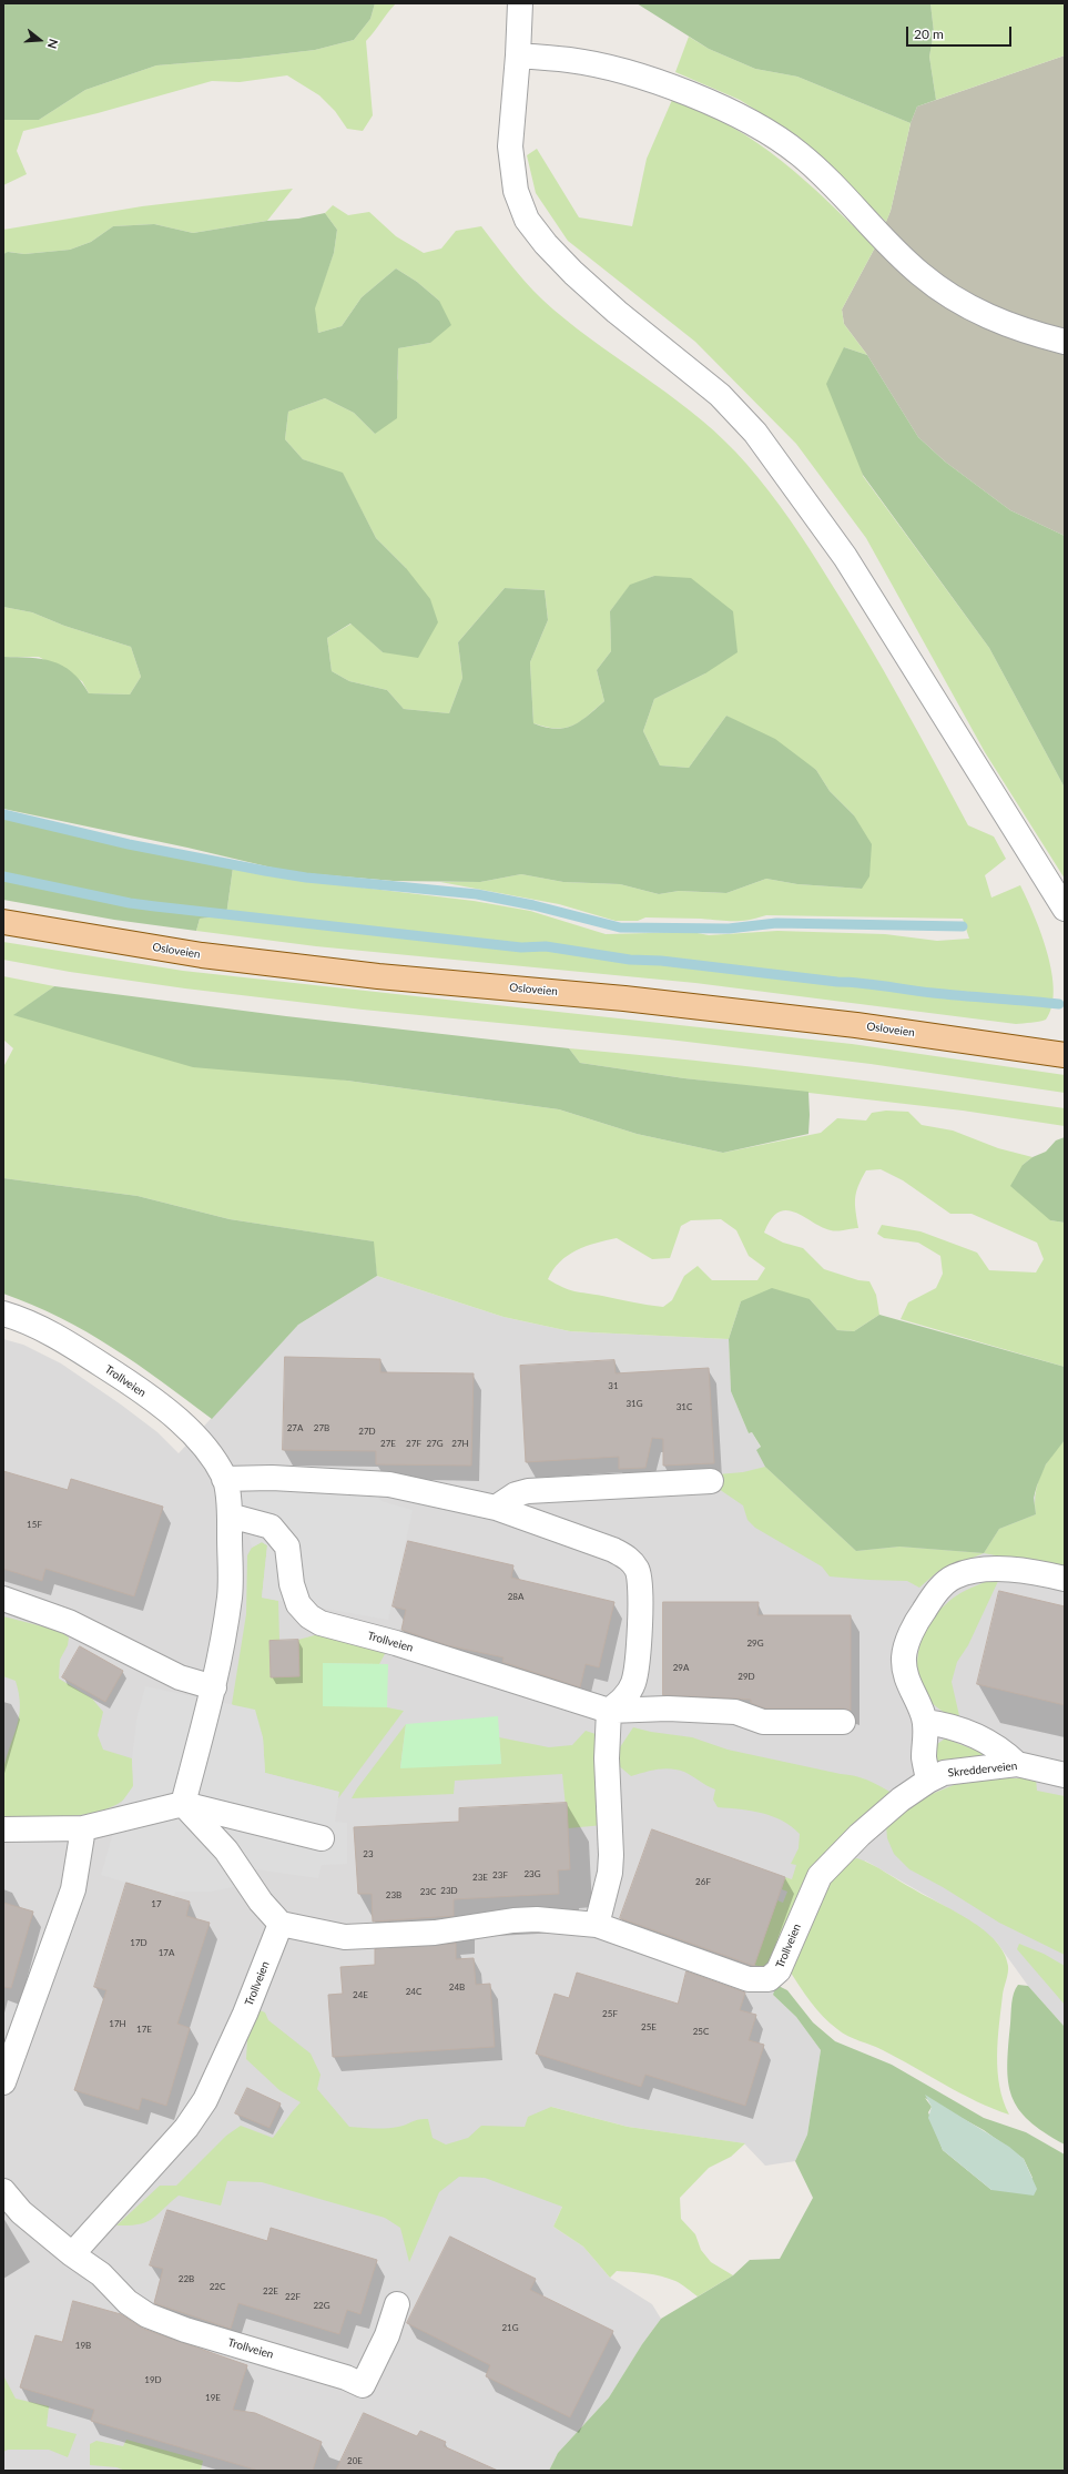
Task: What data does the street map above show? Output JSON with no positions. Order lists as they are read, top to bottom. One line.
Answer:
{"streets":{"main road":["Osloveien"],"street":["Trollveien","Skredderveien"]},"crossings":[["Trollveien","Skredderveien"]],"house_numbers":["31","31G","31C","27A","27B","27D","27E","27F","27G","27H","15F","28A","29G","29A","29D","23","23G","23F","23E","26F","23D","23C","23B","17","17D","17A","24B","24C","24E","25F","17H","25E","17E","25C","22B","22C","22E","22F","22G","21G","19B","19D","19E","20E"],"scale_bar":"20 m","north":"right"}
